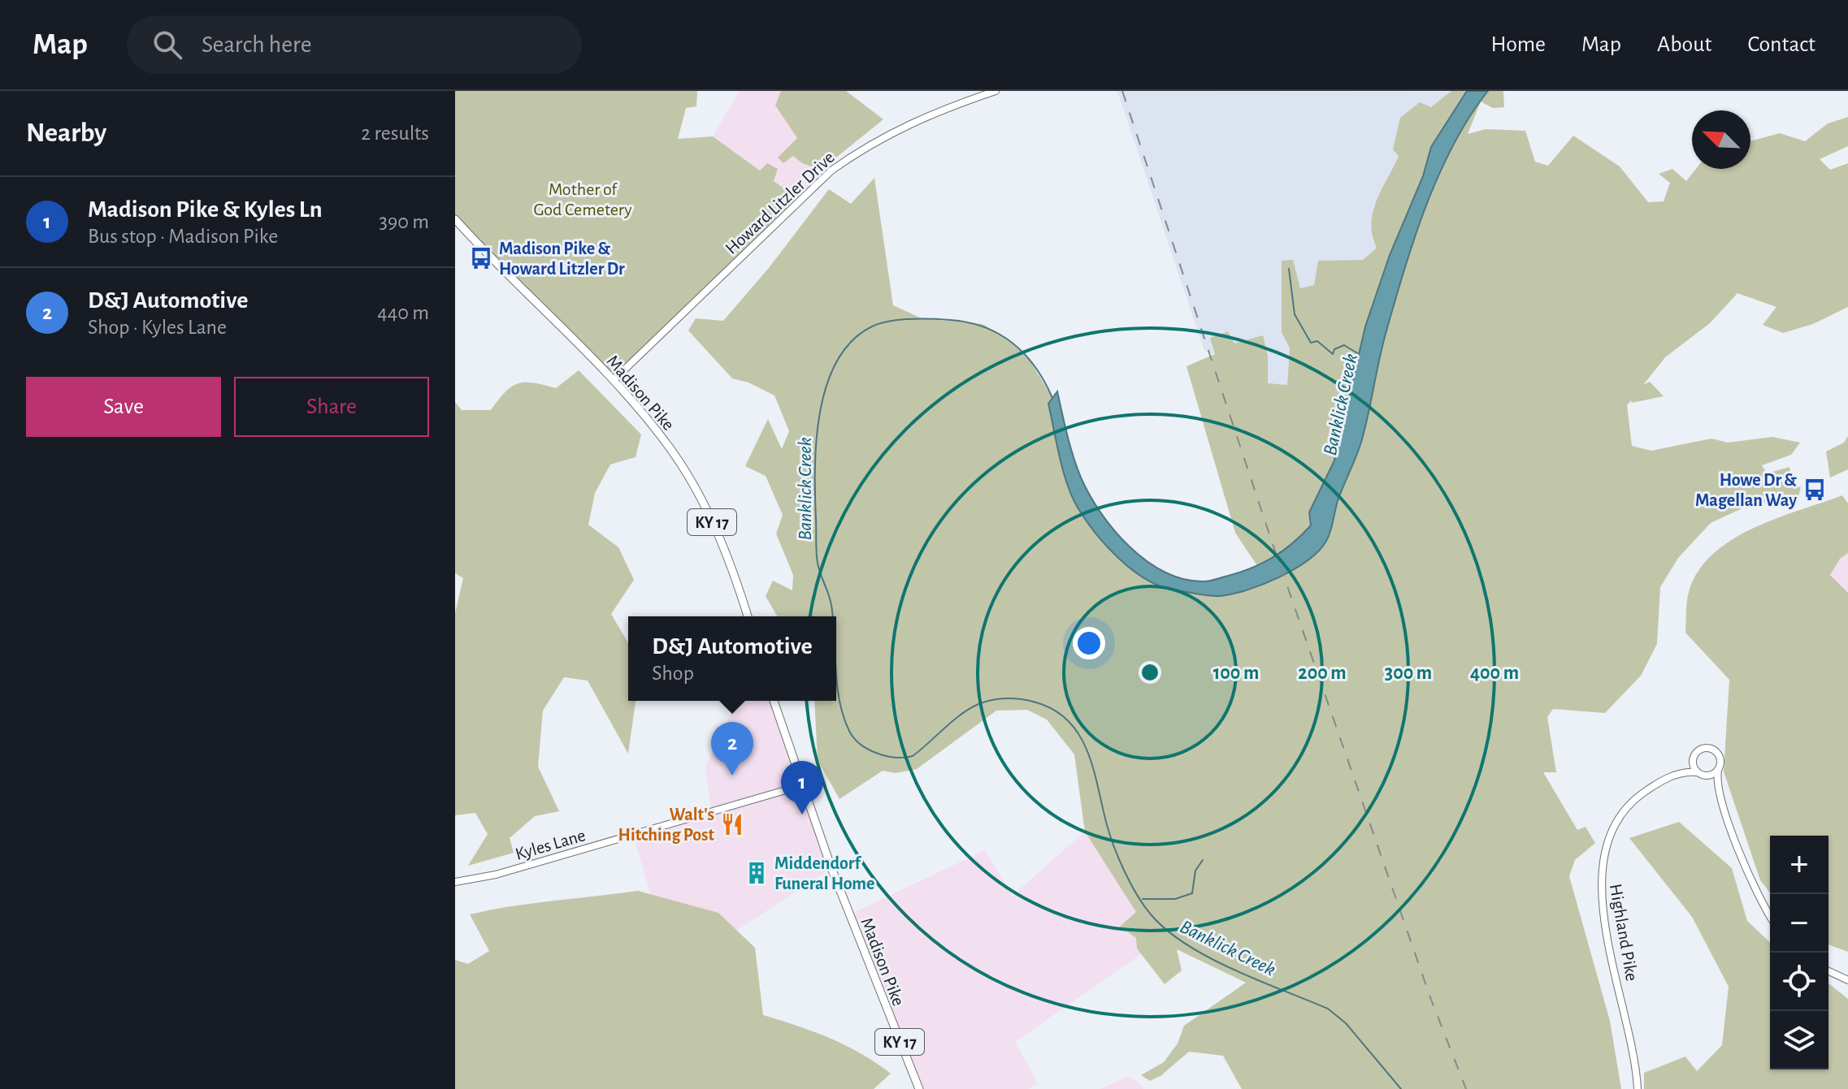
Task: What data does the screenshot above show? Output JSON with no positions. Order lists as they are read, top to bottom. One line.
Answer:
{"streets":{"main road":["Howard Litzler Drive","Madison Pike","KY 17","Kyles Lane","Highland Pike"]},"crossings":[["Howard Litzler Drive","Madison Pike"],["Madison Pike","Kyles Lane"]],"water":["Banklick Creek"],"parks":["Mother of God Cemetery"],"places":{"bus stop":["Madison Pike & Howard Litzler Dr","Howe Dr & Magellan Way"],"restaurant":["Walt's Hitching Post"],"building":["Middendorf Funeral Home"]},"north":"top left","page":{"header":"Map","search":"Search here","nav":["Home","Map","About","Contact"],"heading":["Nearby","2 results"],"list":[{"mark":"1","name":"Madison Pike & Kyles Ln","note":"Bus stop · Madison Pike","value":"390 m"},{"mark":"2","name":"D&J Automotive","note":"Shop · Kyles Lane","value":"440 m"}],"buttons":["Save","Share"],"popup":["D&J Automotive","Shop"],"pins":["2","1"],"map_buttons":["+","−"]},"rings":["100 m","200 m","300 m","400 m"]}
